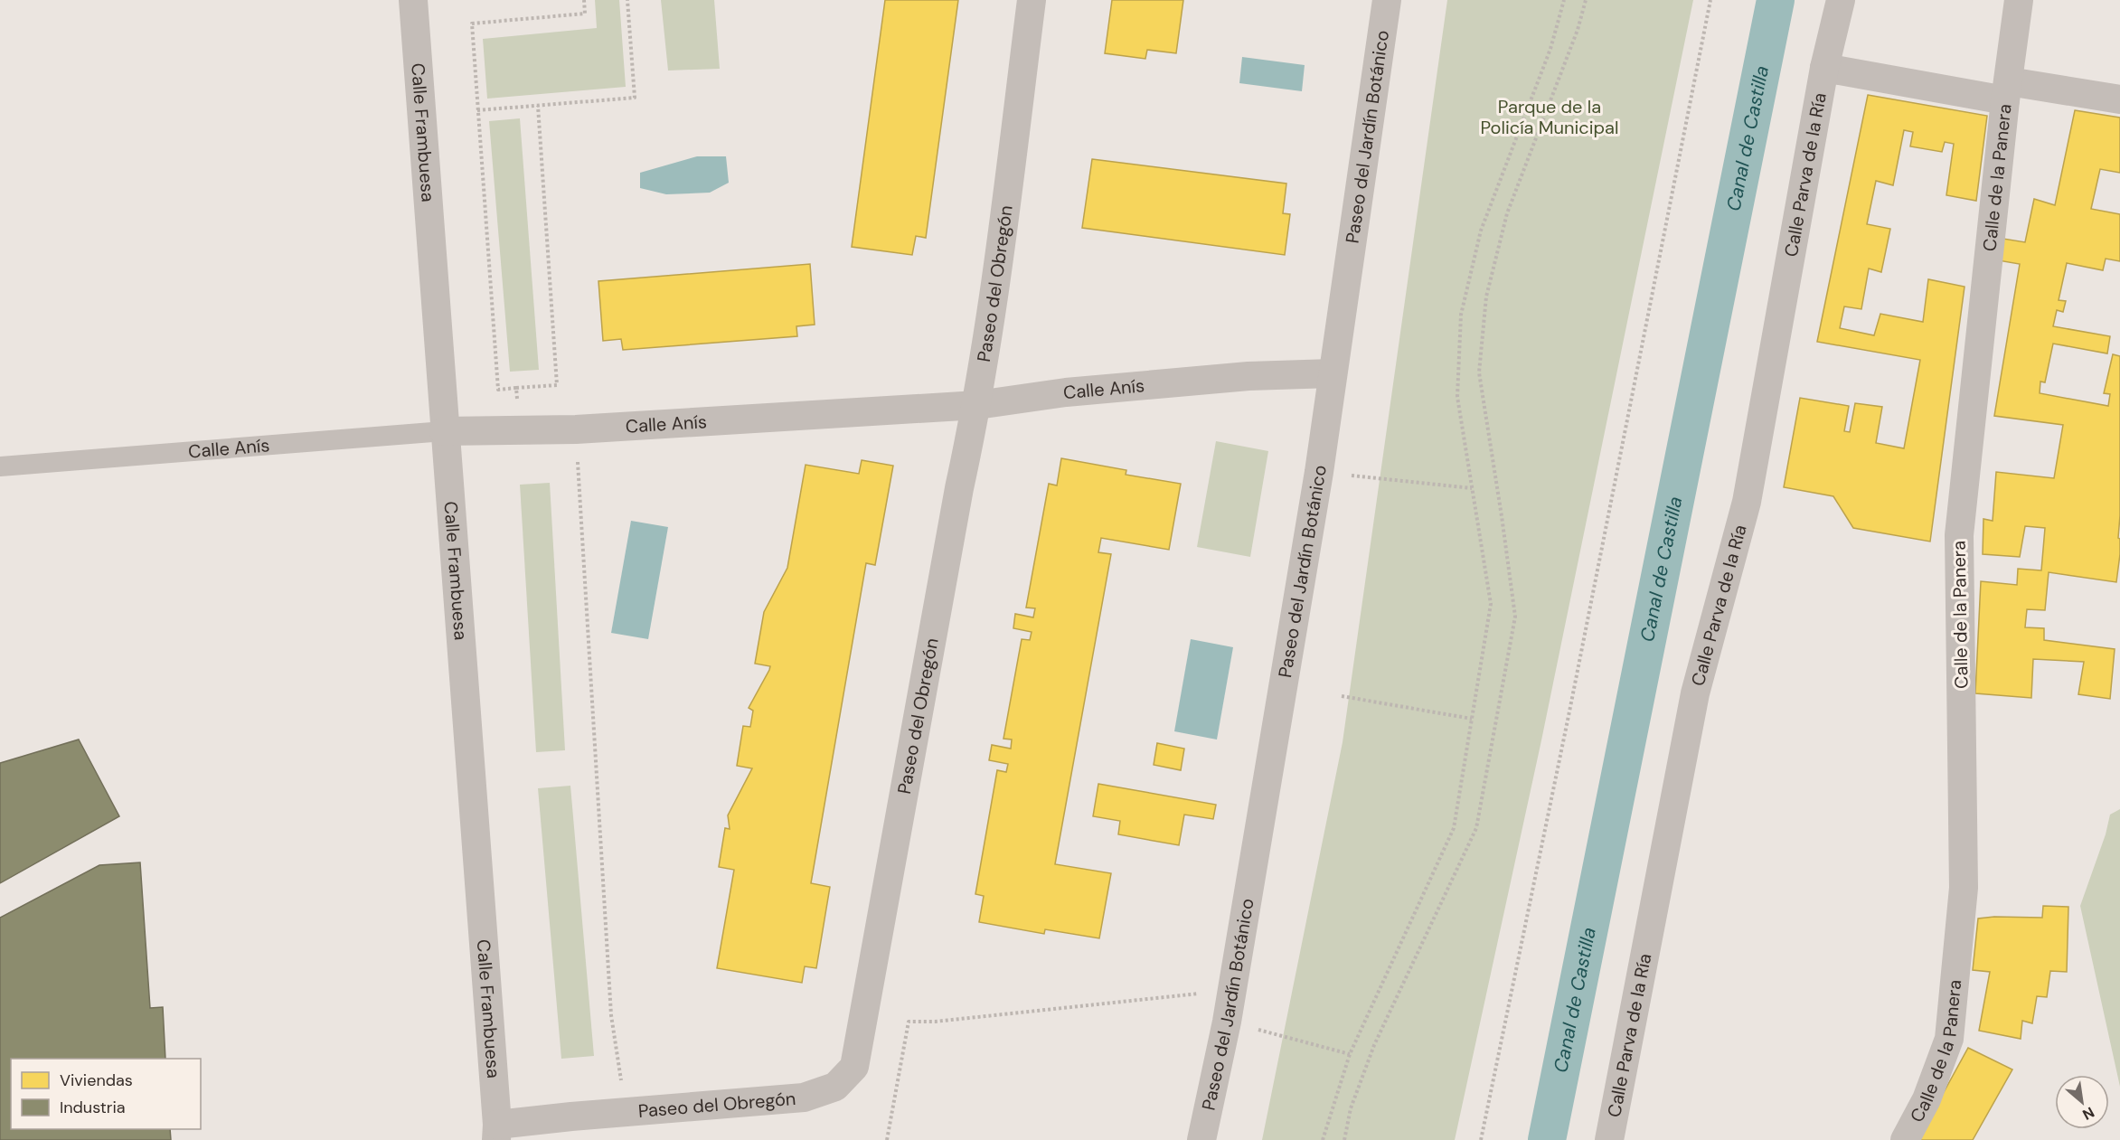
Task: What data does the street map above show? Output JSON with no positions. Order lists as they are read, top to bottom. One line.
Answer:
{"streets":{"street":["Calle Frambuesa","Paseo del Jardín Botánico","Calle Parva de la Ría","Calle de la Panera","Paseo del Obregón","Calle Anís"]},"crossings":[["Calle Frambuesa","Paseo del Obregón"],["Calle Frambuesa","Calle Anís"],["Paseo del Jardín Botánico","Calle Anís"],["Calle Parva de la Ría","Calle de la Panera"],["Paseo del Obregón","Calle Anís"]],"water":["Canal de Castilla"],"parks":["Parque de la Policía Municipal"],"legend":["Viviendas","Industria"],"north":"bottom right"}
